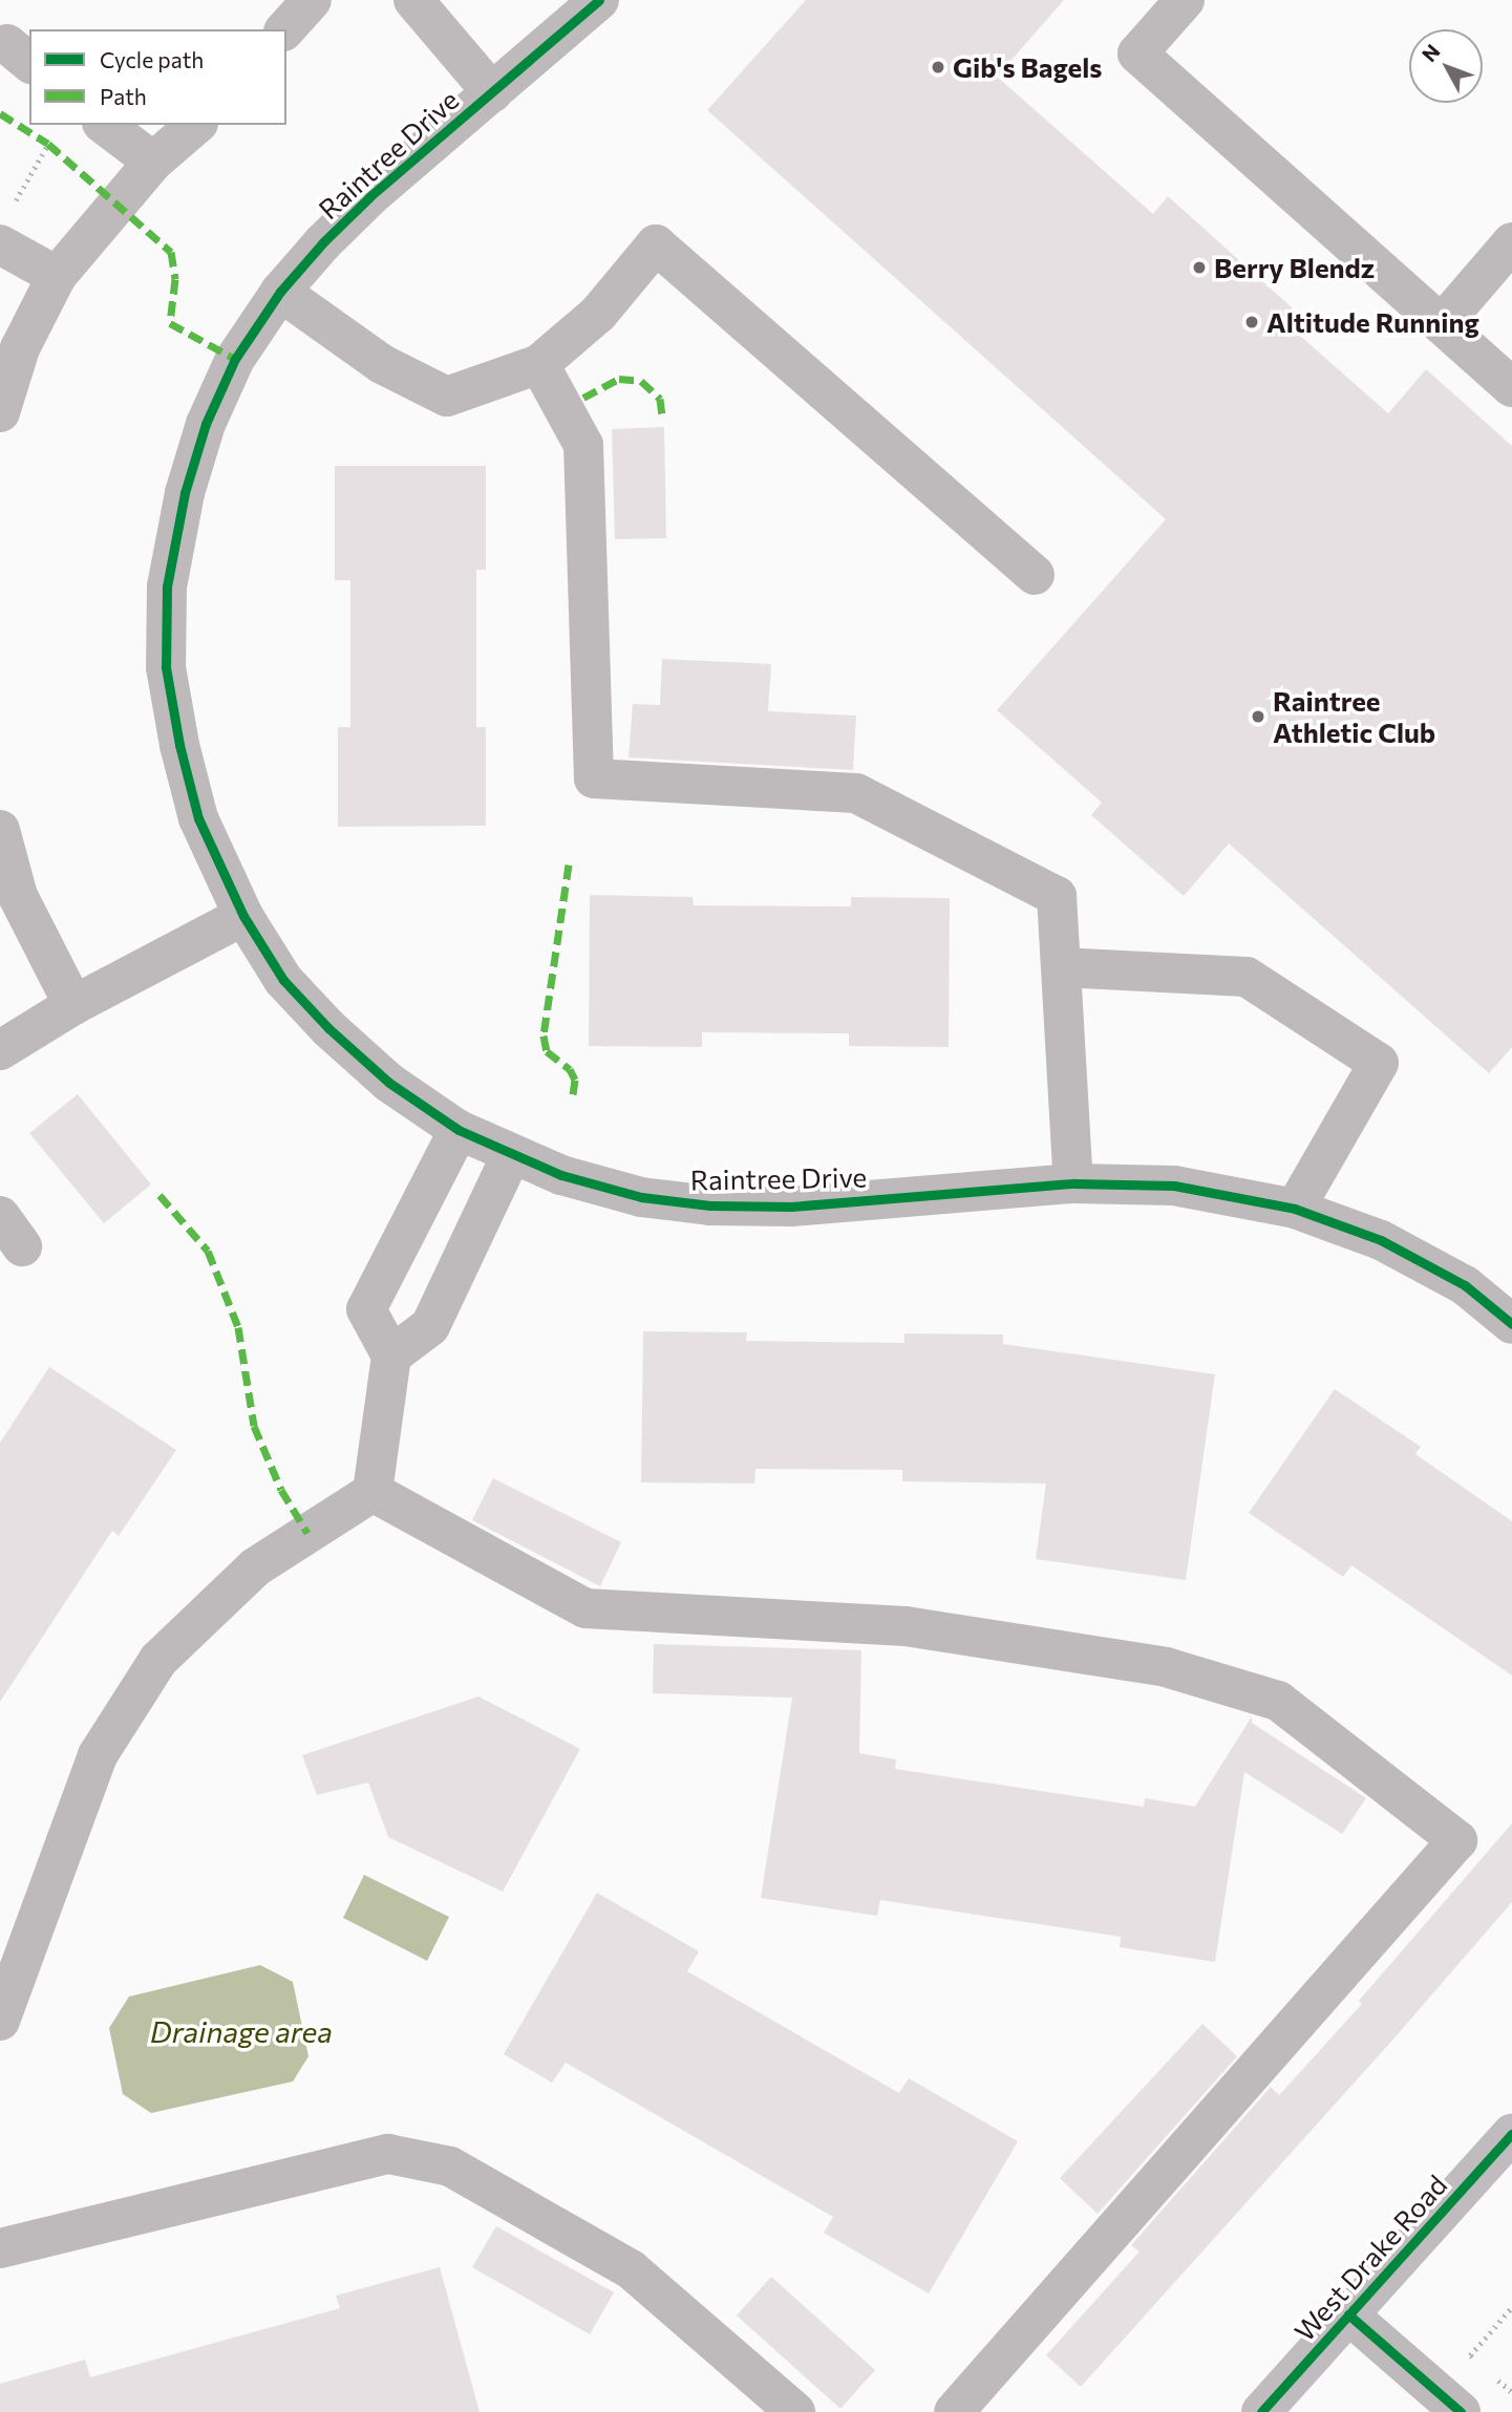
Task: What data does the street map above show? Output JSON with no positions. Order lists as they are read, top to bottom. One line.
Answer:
{"streets":{"main road":["West Drake Road"],"street":["Raintree Drive"]},"water":["Drainage area"],"places":["Gib's Bagels","Berry Blendz","Altitude Running","Raintree Athletic Club"],"legend":["Cycle path","Path"],"north":"top left"}
